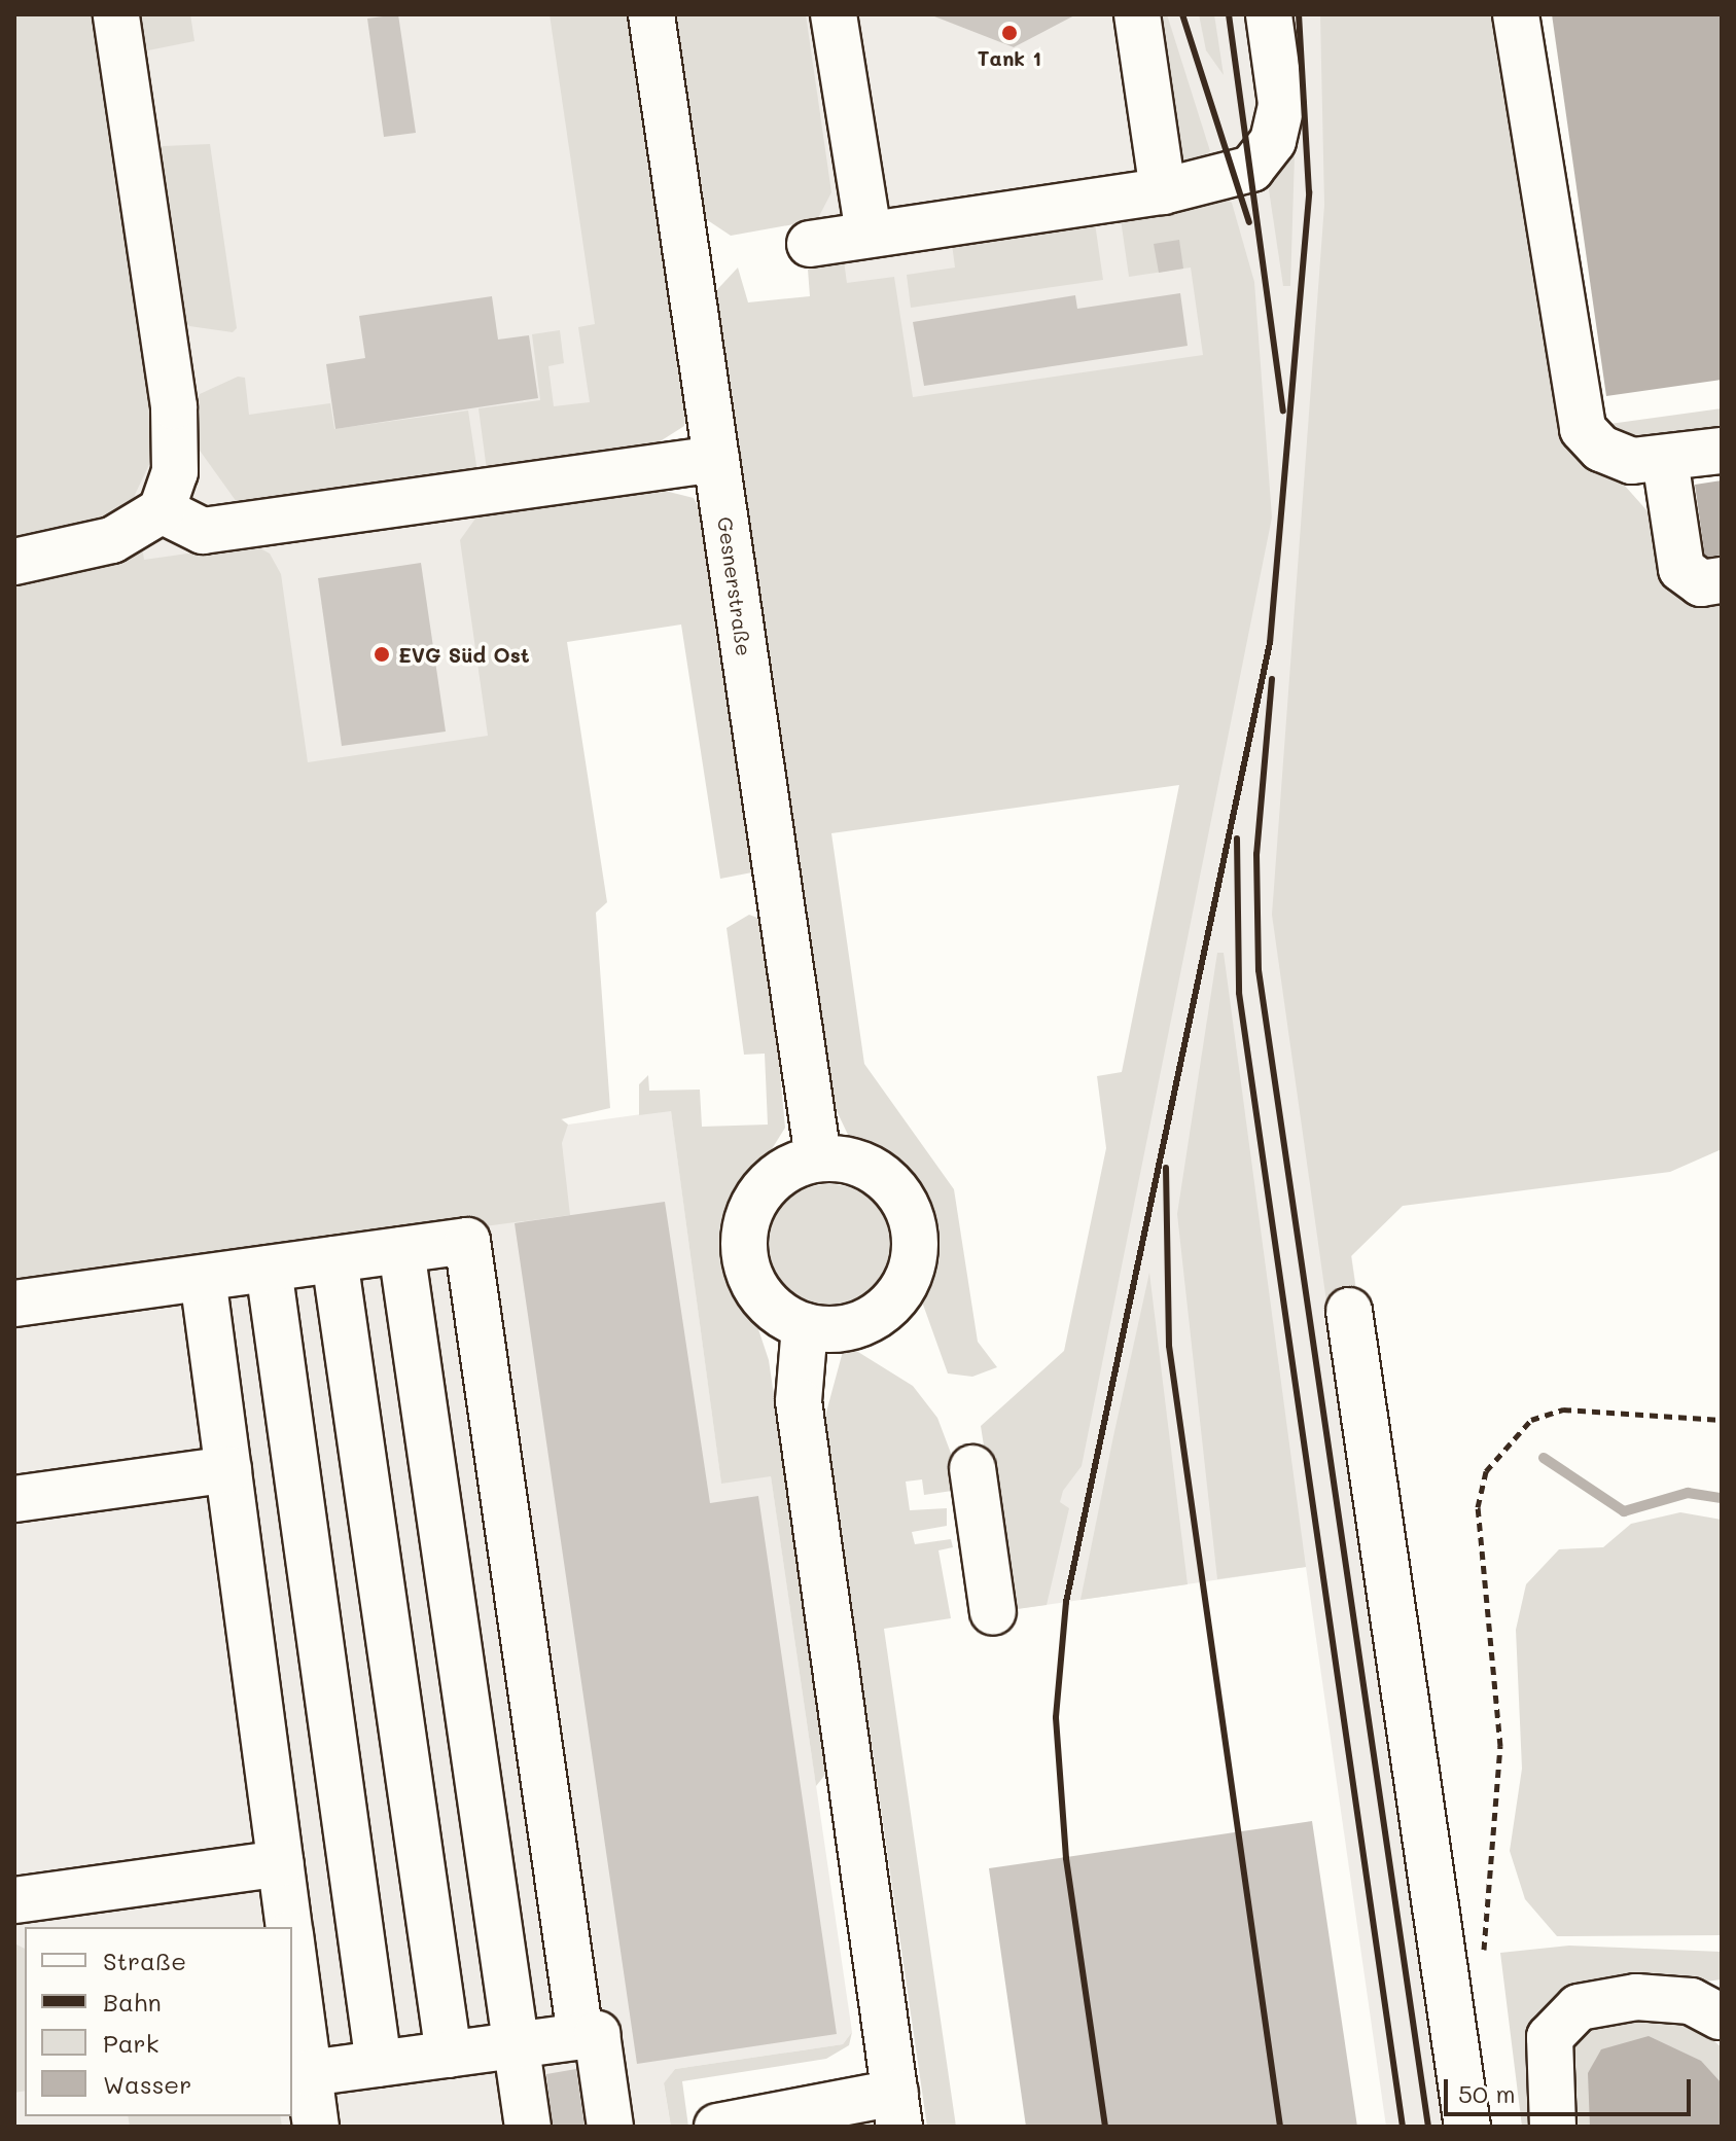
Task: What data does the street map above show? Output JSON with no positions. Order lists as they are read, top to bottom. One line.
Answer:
{"streets":{"lane":["Gesnerstraße"]},"places":["Tank 1","EVG Süd Ost"],"legend":["Straße","Bahn","Park","Wasser"],"scale_bar":"50 m"}
